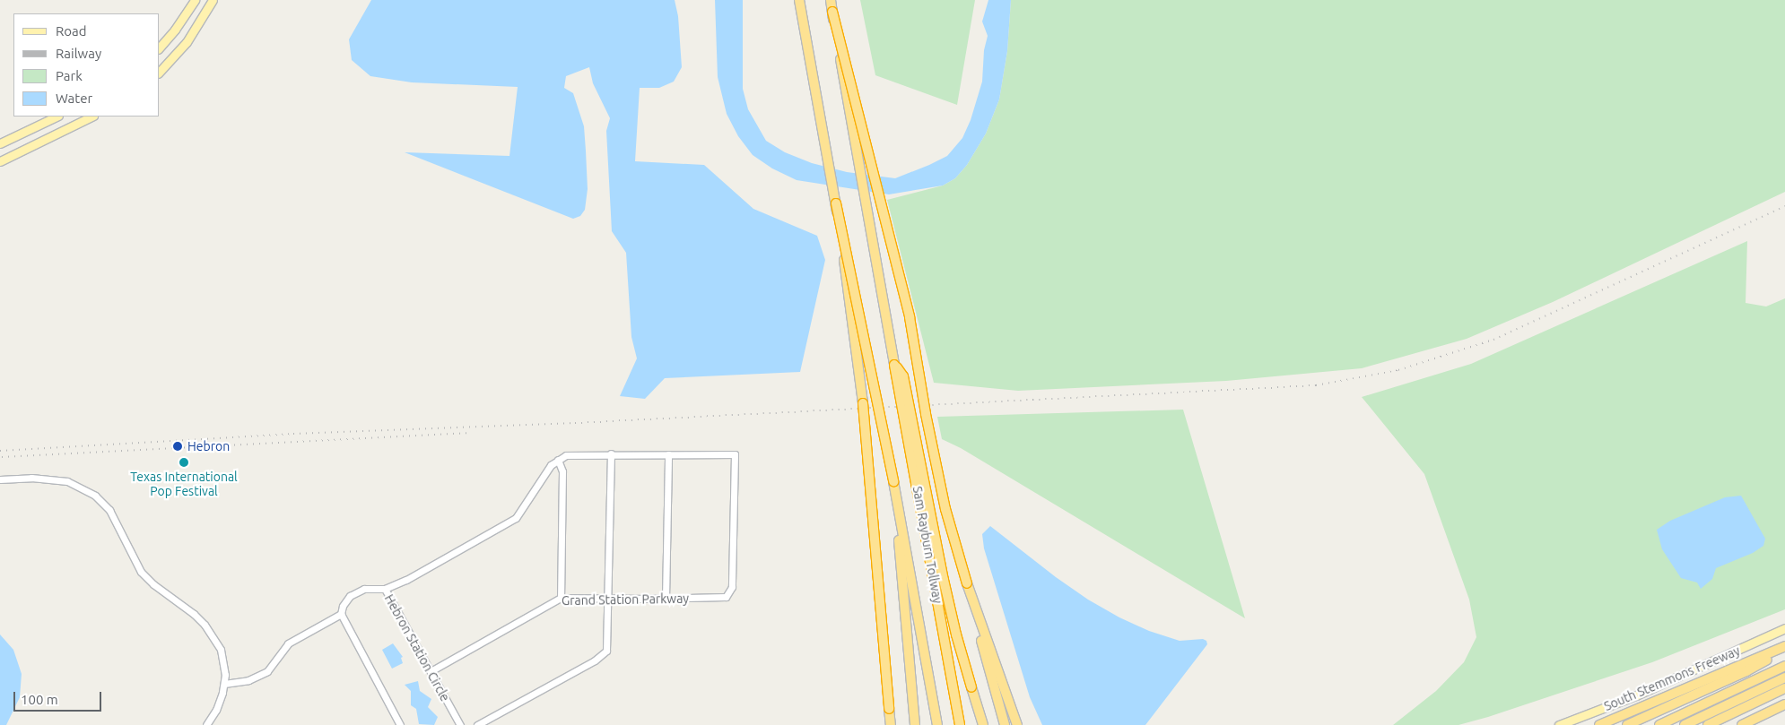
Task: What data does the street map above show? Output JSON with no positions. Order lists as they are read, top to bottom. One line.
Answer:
{"streets":{"highway":["Sam Rayburn Tollway"],"main road":["South Stemmons Freeway"],"street":["Grand Station Parkway","Hebron Station Circle"]},"crossings":[["Grand Station Parkway","Hebron Station Circle"]],"places":["Hebron","Texas International Pop Festival"],"legend":["Road","Railway","Park","Water"],"scale_bar":"100 m"}
